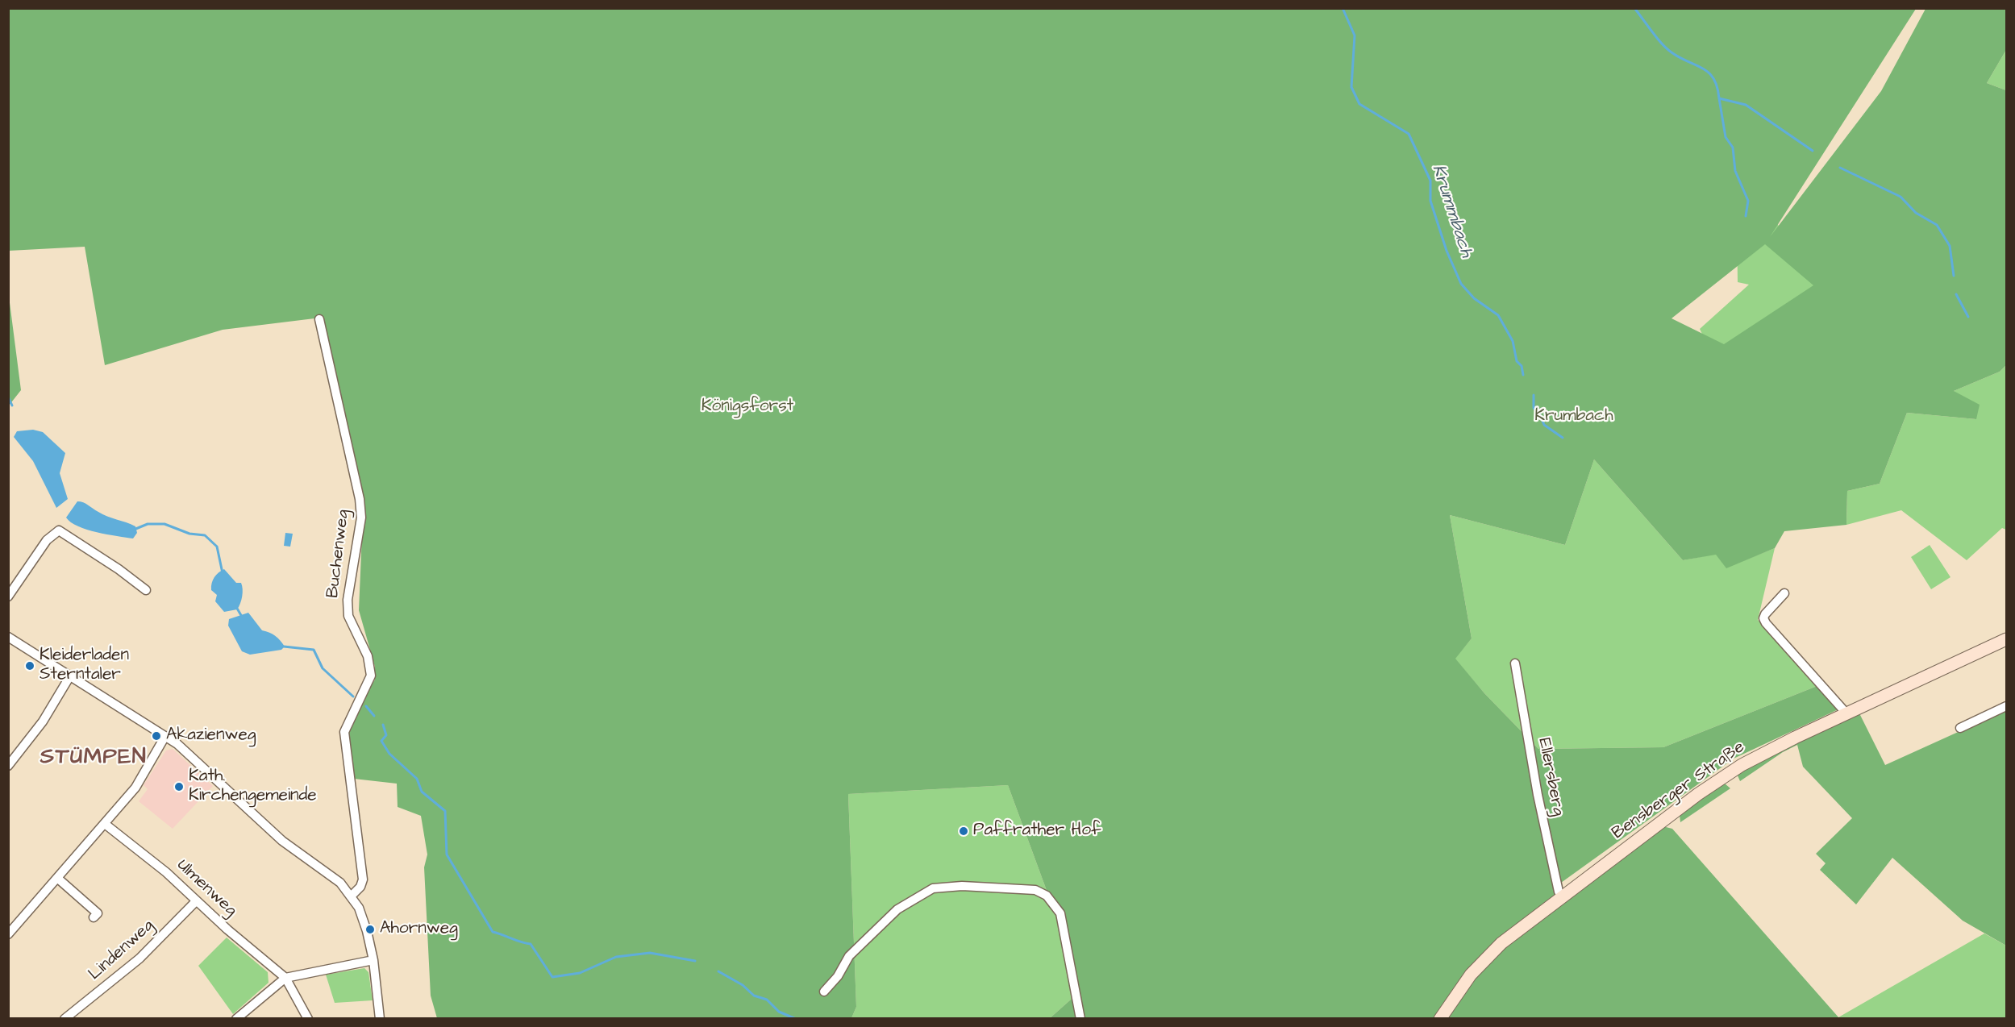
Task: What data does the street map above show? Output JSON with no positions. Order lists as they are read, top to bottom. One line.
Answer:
{"streets":{"main road":["Bensberger Straße"],"street":["Buchenweg","Ellersberg","Ulmenweg","Lindenweg"]},"crossings":[["Ellersberg","Bensberger Straße"],["Ulmenweg","Lindenweg"]],"districts":["STÜMPEN"],"water":["Krummbach"],"parks":["Königsforst","Krumbach"],"places":["Kleiderladen Sterntaler","Akazienweg","Kath. Kirchengemeinde","Paffrather Hof","Ahornweg"]}
